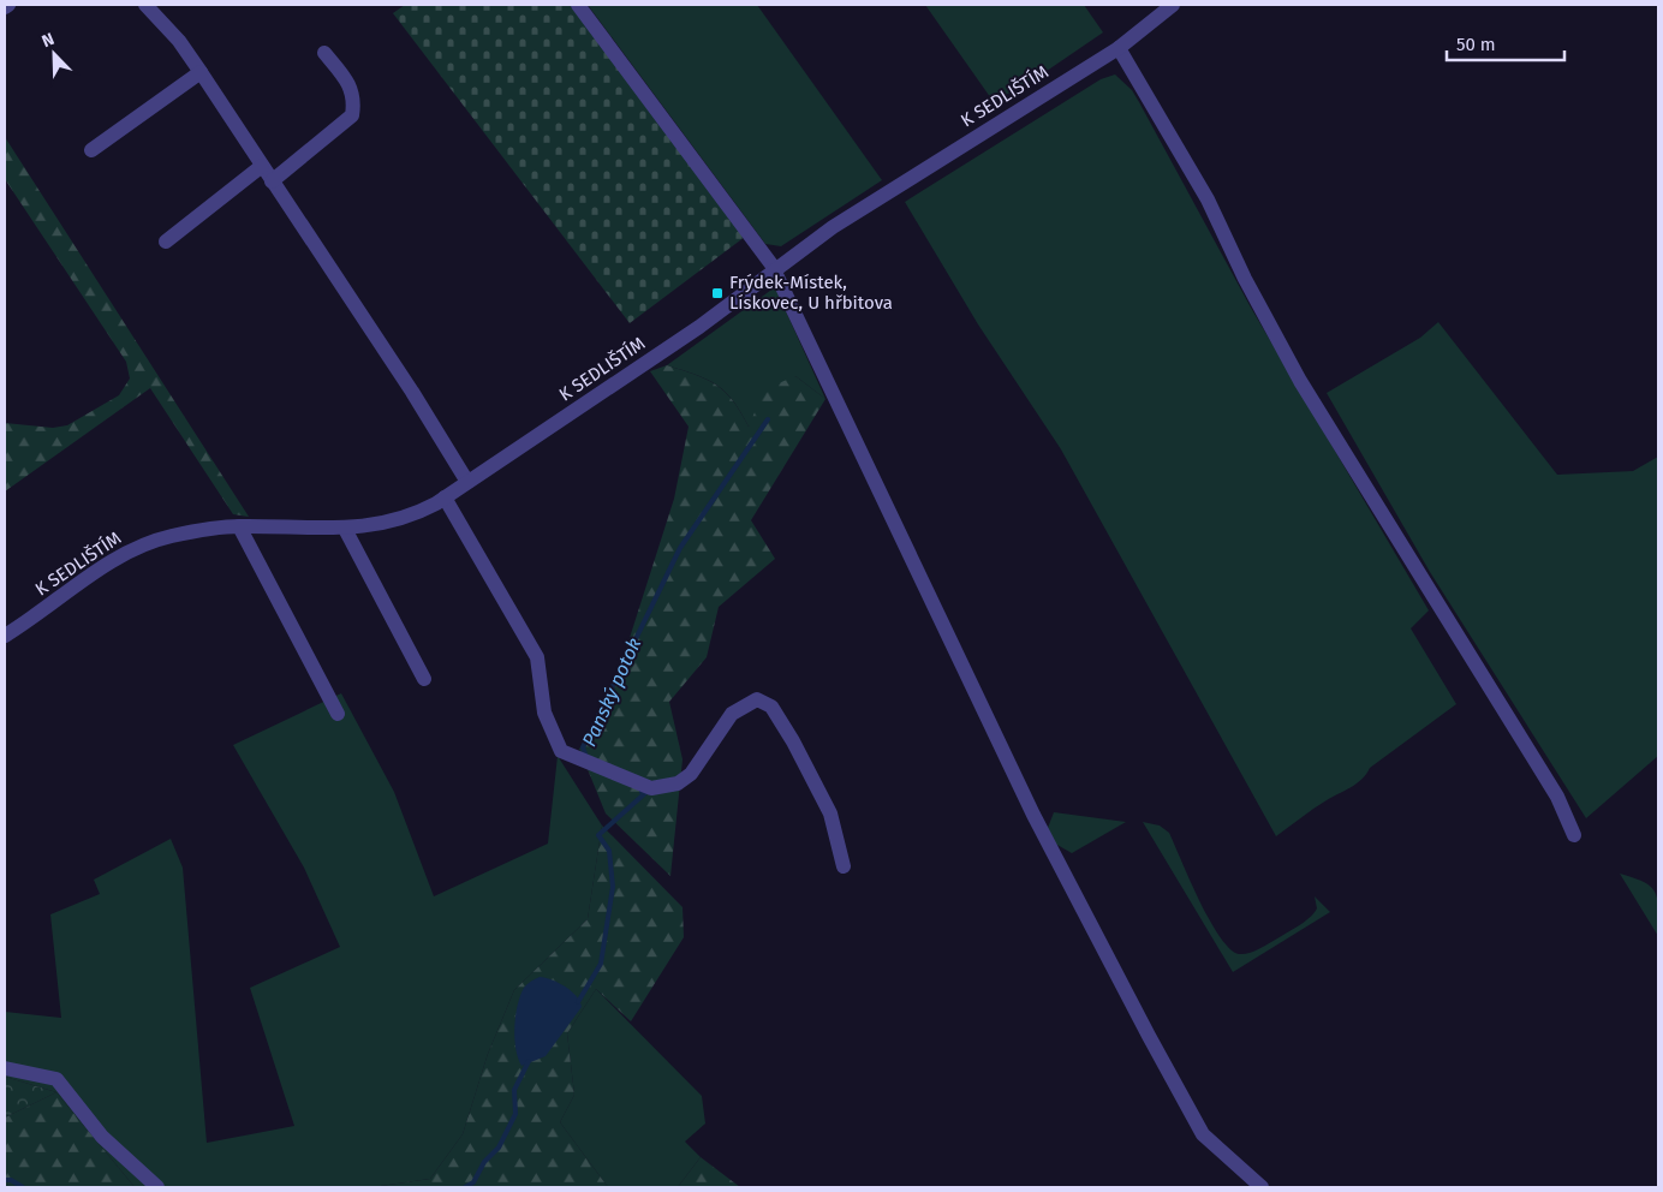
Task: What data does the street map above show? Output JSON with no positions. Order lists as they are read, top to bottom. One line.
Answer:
{"streets":{"street":["K SEDLIŠTÍM"]},"water":["Panský potok"],"places":{"transit":["Frýdek-Místek, Lískovec, U hřbitova"]},"scale_bar":"50 m","north":"top left"}
